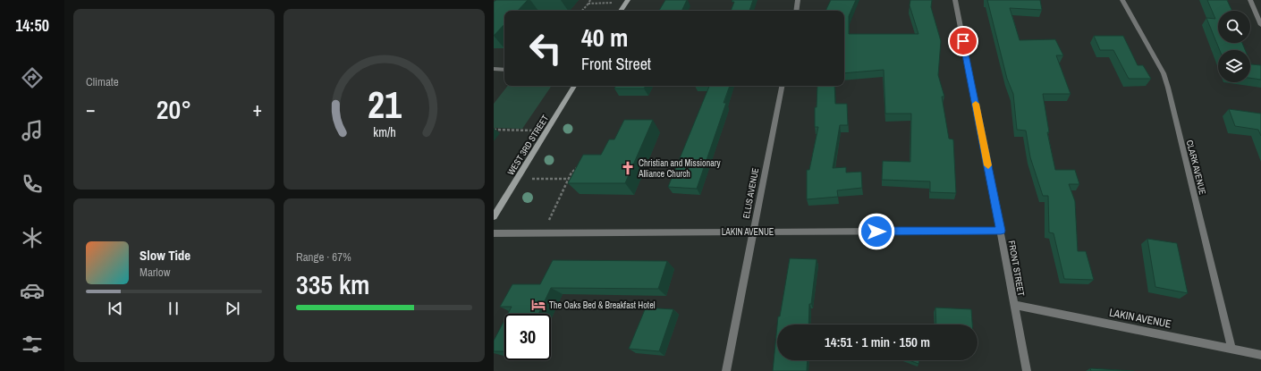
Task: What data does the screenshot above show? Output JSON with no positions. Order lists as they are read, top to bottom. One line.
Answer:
{"streets":{"street":["WEST 3RD STREET","CLARK AVENUE","ELLIS AVENUE","LAKIN AVENUE","FRONT STREET"]},"crossings":[["CLARK AVENUE","LAKIN AVENUE"],["ELLIS AVENUE","LAKIN AVENUE"],["LAKIN AVENUE","FRONT STREET"]],"places":{"church":["Christian and Missionary Alliance Church"],"hotel":["The Oaks Bed & Breakfast Hotel"]},"page":{"tabs":"14:50","tile":["Climate",["Range · 67%","335 km"]],"turn":["40 m","Front Street"],"heat":["−","20°","+"],"song":["Slow Tide","Marlow"],"limit":"30","trip":"14:51 · 1 min · 150 m","gauge":["21","km/h"]}}
